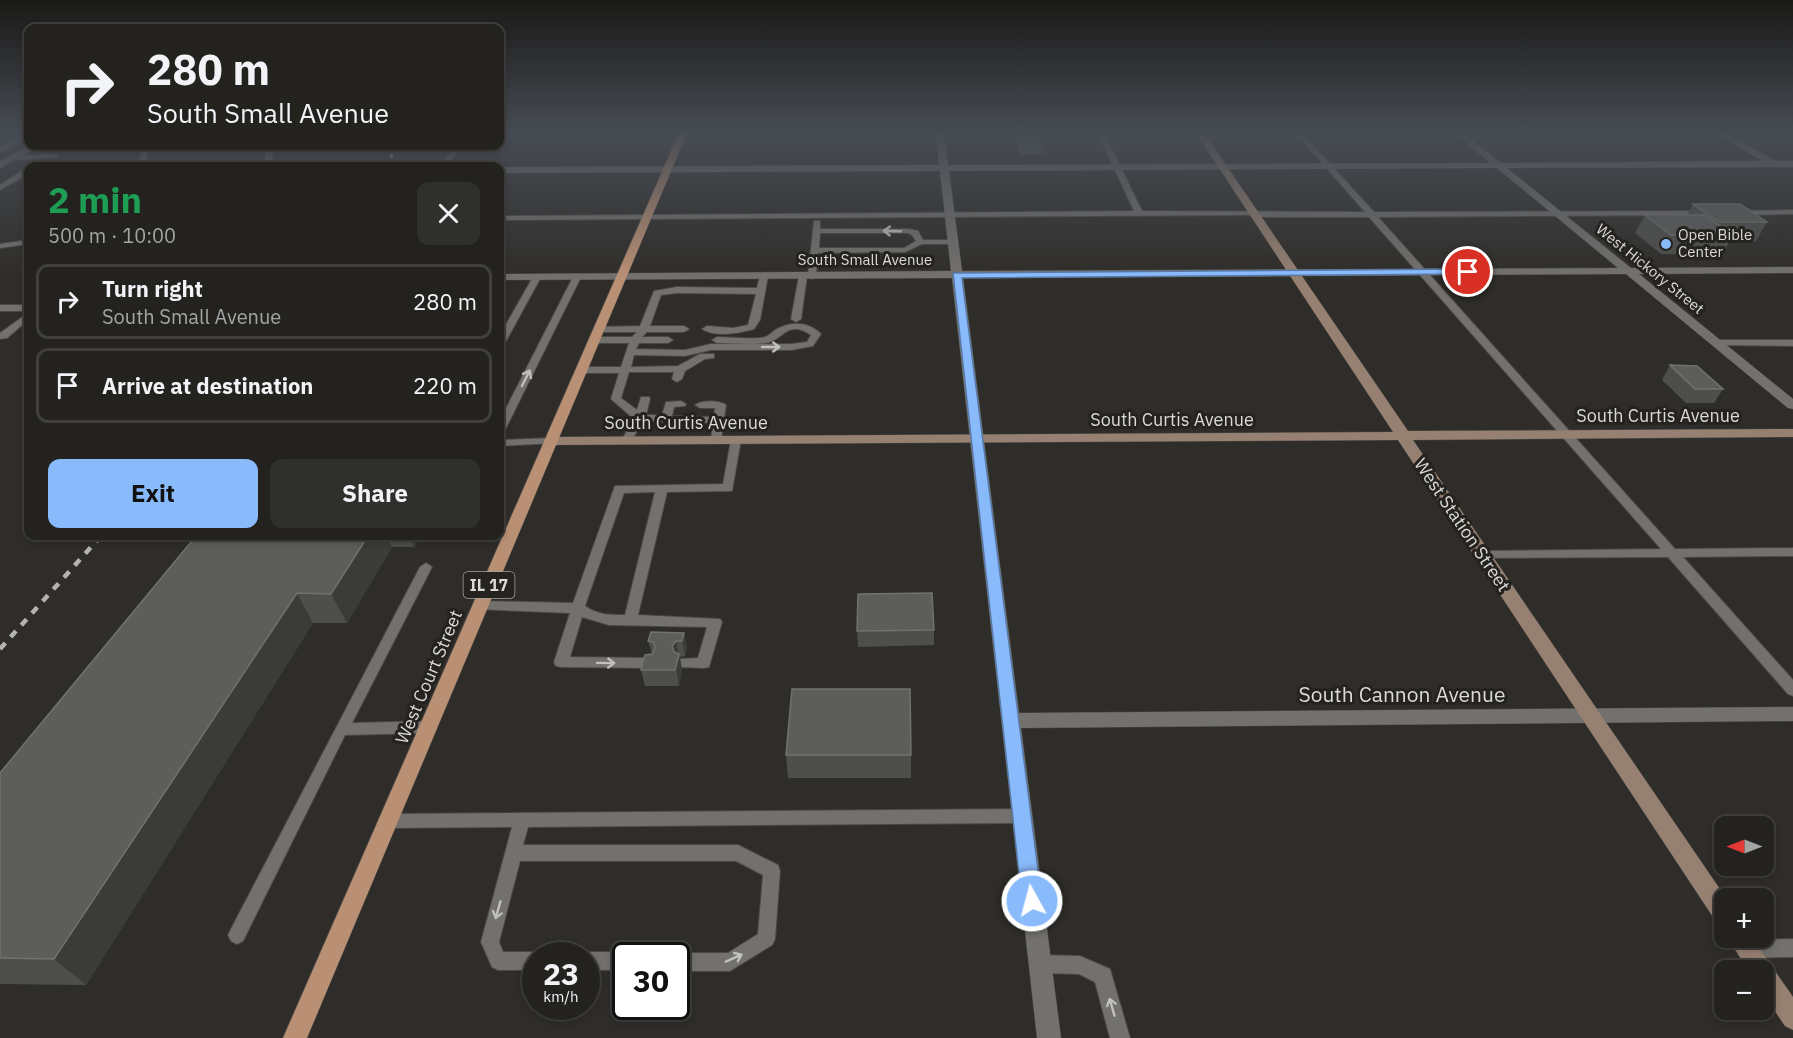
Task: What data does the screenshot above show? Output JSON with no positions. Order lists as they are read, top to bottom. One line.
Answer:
{"streets":{"main road":["South Curtis Avenue","West Station Street","IL 17","West Court Street"],"street":["South Small Avenue","West Hickory Street","South Cannon Avenue"]},"crossings":[["South Small Avenue","West Hickory Street"],["South Small Avenue","West Station Street"],["South Small Avenue","West Court Street"],["South Curtis Avenue","West Station Street"],["South Curtis Avenue","West Court Street"],["West Station Street","South Cannon Avenue"]],"places":["Open Bible Center"],"north":"left","page":{"turn":["280 m","South Small Avenue"],"heading":["2 min","500 m · 10:00"],"list":[{"name":"Turn right","note":"South Small Avenue","value":"280 m"},{"name":"Arrive at destination","value":"220 m"}],"buttons":["Exit","Share"],"map_buttons":["+","−"],"speed":"23 km/h","limit":"30"}}
